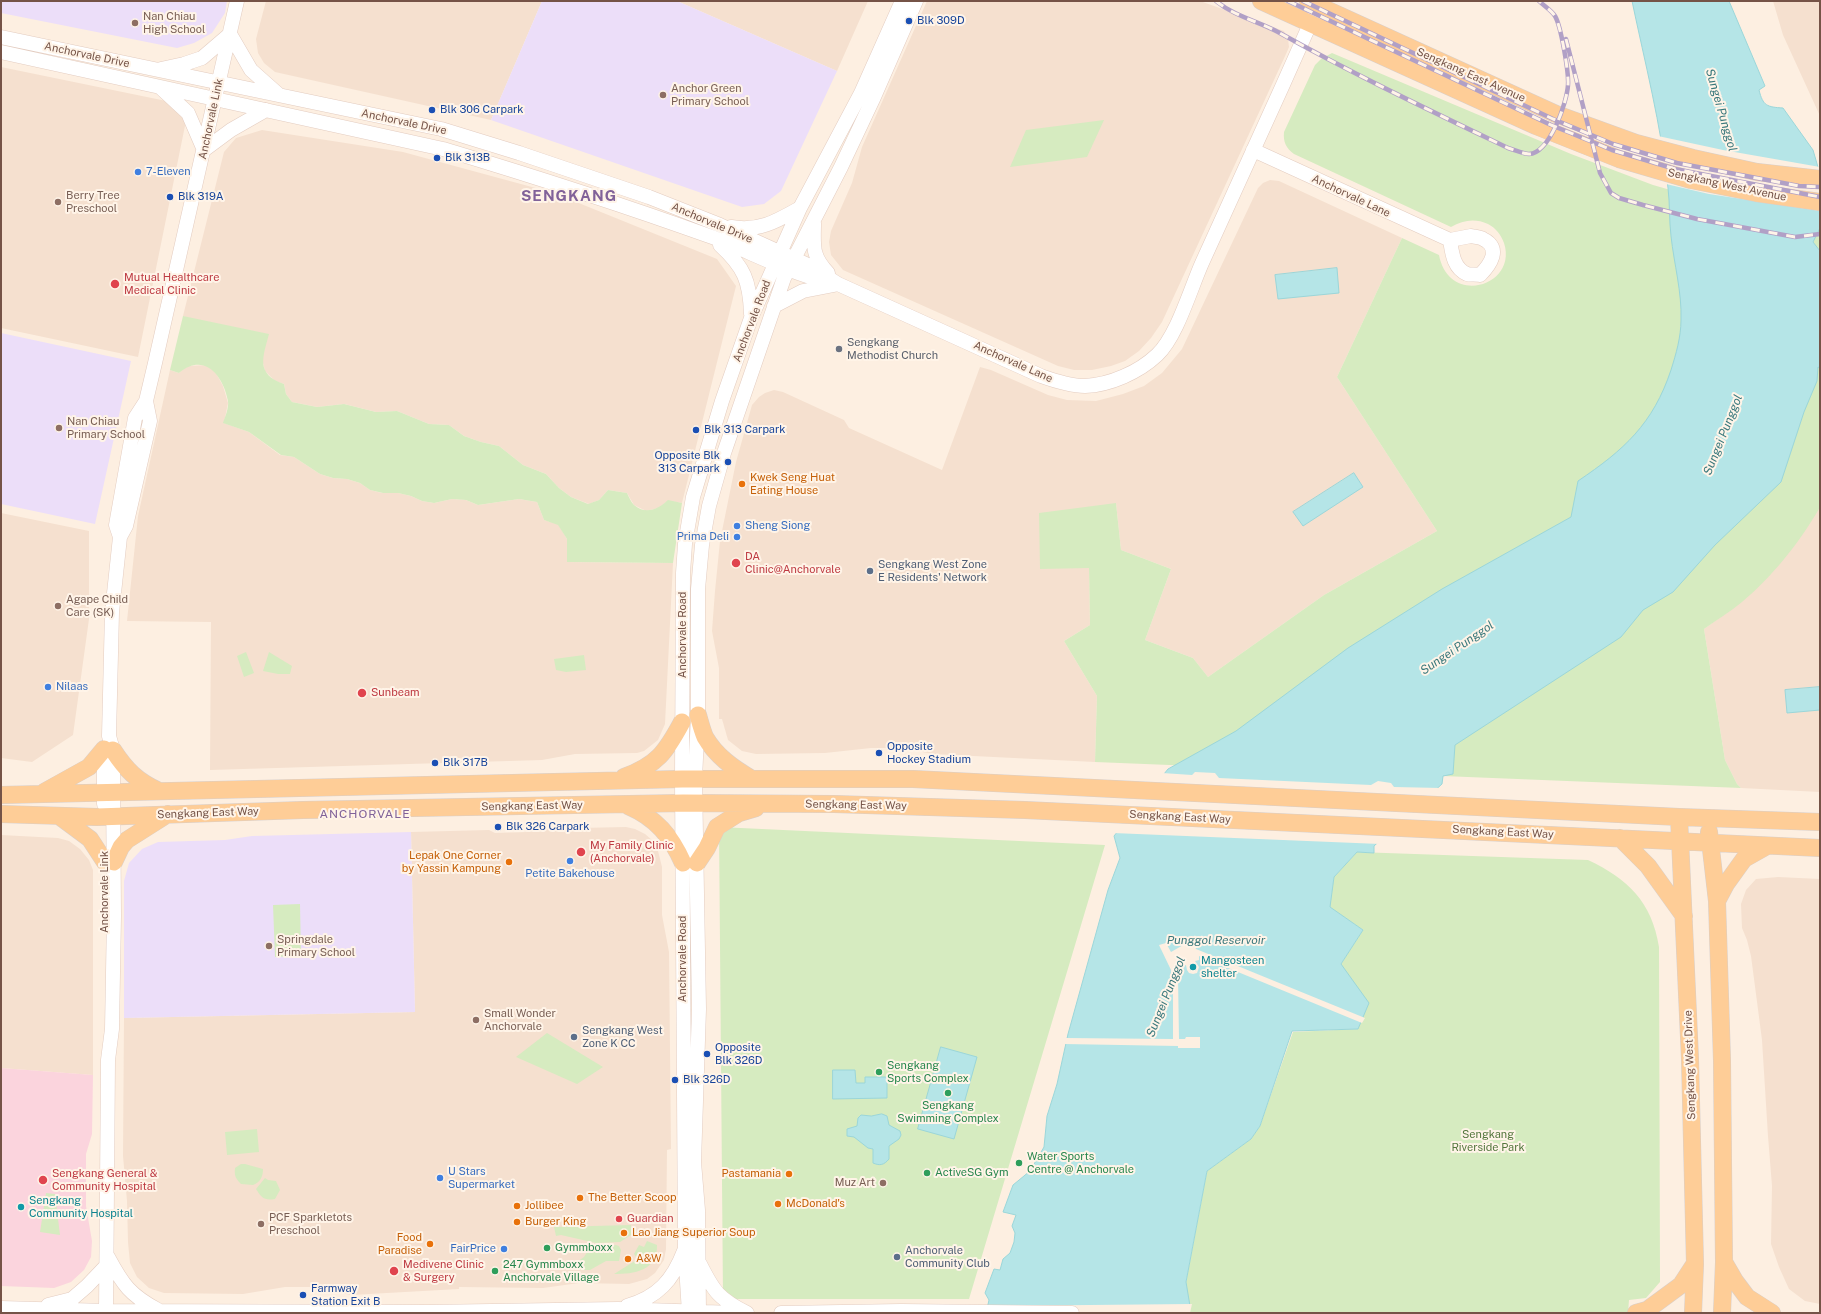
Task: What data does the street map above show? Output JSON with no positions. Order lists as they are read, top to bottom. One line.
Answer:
{"streets":{"main road":["Sengkang East Avenue","Sengkang West Avenue","Sengkang East Way","Sengkang West Drive"],"street":["Anchorvale Drive","Anchorvale Link","Anchorvale Lane","Anchorvale Road"]},"crossings":[["Anchorvale Drive","Anchorvale Link"],["Anchorvale Drive","Anchorvale Lane"],["Anchorvale Drive","Anchorvale Road"],["Sengkang East Avenue","Sengkang West Avenue"],["Sengkang East Avenue","Anchorvale Lane"],["Anchorvale Link","Sengkang East Way"],["Anchorvale Lane","Anchorvale Road"],["Anchorvale Road","Sengkang East Way"],["Sengkang East Way","Sengkang West Drive"]],"districts":["SENGKANG","ANCHORVALE"],"water":["Sungei Punggol","Punggol Reservoir"],"parks":["Sengkang Riverside Park"],"places":["Blk 309D","Nan Chiau High School","Anchor Green Primary School","Blk 306 Carpark","Blk 313B","7-Eleven","Blk 319A","Berry Tree Preschool","Mutual Healthcare Medical Clinic","Sengkang Methodist Church","Nan Chiau Primary School","Blk 313 Carpark","Opposite Blk 313 Carpark","Kwek Seng Huat Eating House","Sheng Siong","Prima Deli","DA Clinic@Anchorvale","Sengkang West Zone E Residents' Network","Agape Child Care (SK)","Nilaas","Sunbeam","Opposite Hockey Stadium","Blk 317B","Blk 326 Carpark","My Family Clinic (Anchorvale)","Petite Bakehouse","Lepak One Corner by Yassin Kampung","Springdale Primary School","Mangosteen shelter","Small Wonder Anchorvale","Sengkang West Zone K CC","Opposite Blk 326D","Sengkang Sports Complex","Blk 326D","Sengkang Swimming Complex","Water Sports Centre @ Anchorvale","ActiveSG Gym","Pastamania","U Stars Supermarket","Sengkang General & Community Hospital","Muz Art","The Better Scoop","McDonald's","Jollibee","Sengkang Community Hospital","Guardian","Burger King","PCF Sparkletots Preschool","Lao Jiang Superior Soup","Food Paradise","Gymmboxx","FairPrice","Anchorvale Community Club","A&W","Medivene Clinic & Surgery","247 Gymmboxx Anchorvale Village","Farmway Station Exit B"]}
